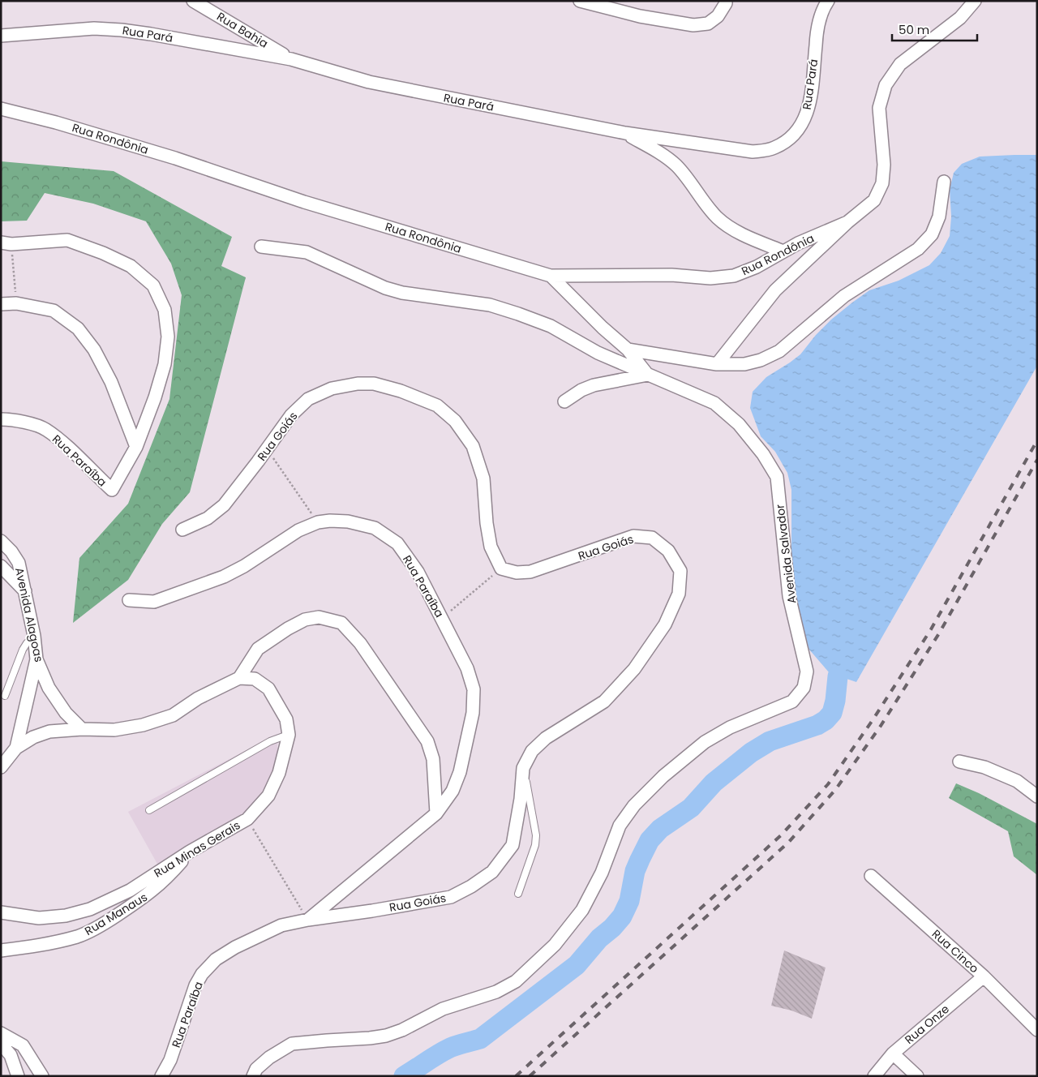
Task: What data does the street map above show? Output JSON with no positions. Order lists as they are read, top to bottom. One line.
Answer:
{"streets":{"street":["Rua Bahia","Rua Pará","Rua Rondônia","Rua Goiás","Rua Paraíba","Avenida Salvador","Avenida Alagoas","Rua Minas Gerais","Rua Manaus","Rua Cinco","Rua Onze"]},"crossings":[["Rua Bahia","Rua Pará"],["Rua Rondônia","Avenida Salvador"],["Rua Goiás","Rua Paraíba"],["Rua Minas Gerais","Rua Manaus"],["Rua Cinco","Rua Onze"]],"scale_bar":"50 m"}
